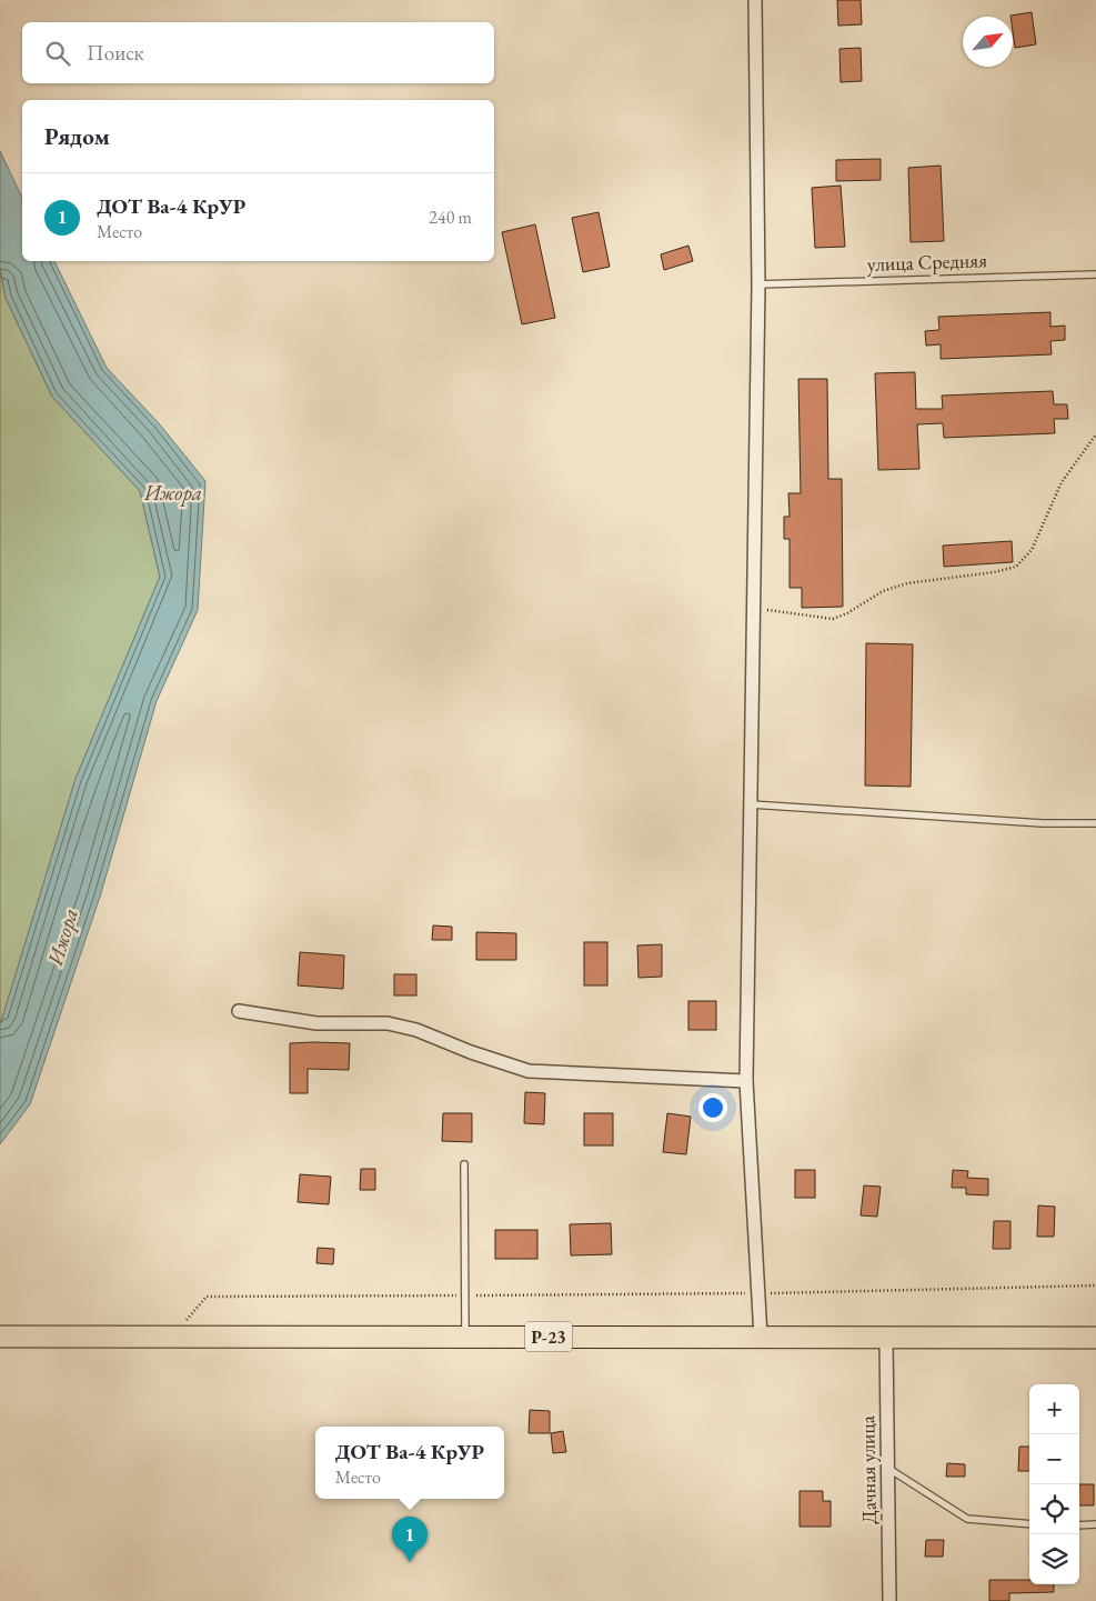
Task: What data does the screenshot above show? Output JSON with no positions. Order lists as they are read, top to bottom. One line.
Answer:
{"streets":{"main road":["Р-23"],"street":["Дачная улица"],"lane":["улица Средняя"]},"crossings":[["Р-23","Дачная улица"]],"water":["Ижора"],"north":"top right","page":{"search":"Поиск","heading":"Рядом","list":[{"mark":"1","name":"ДОТ Ва-4 КрУР","note":"Место","value":"240 m"}],"map_buttons":["+","−"],"popup":["ДОТ Ва-4 КрУР","Место"],"pins":"1"}}
